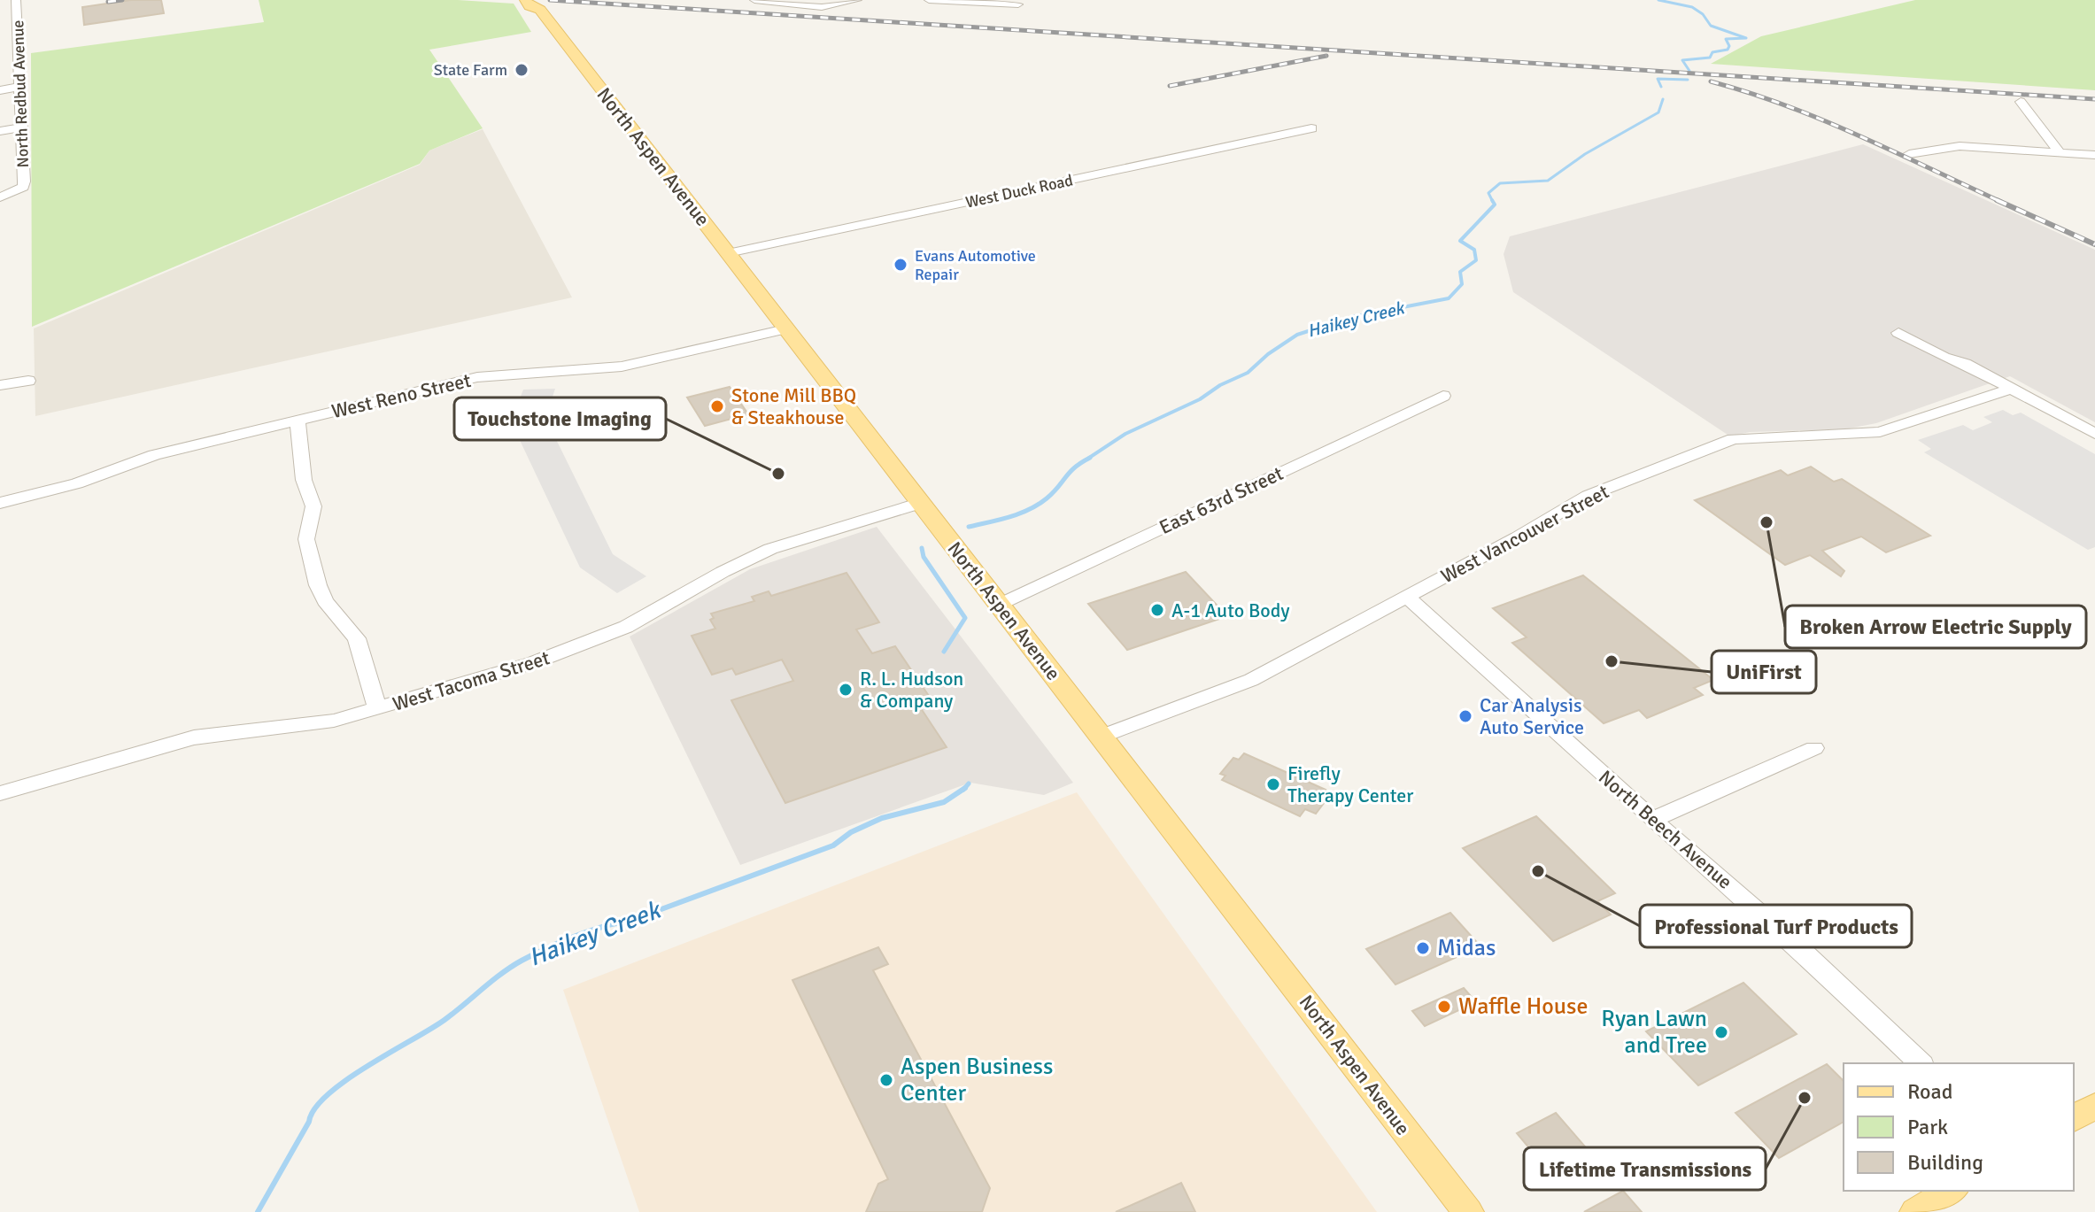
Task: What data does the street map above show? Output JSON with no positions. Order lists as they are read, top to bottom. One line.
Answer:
{"streets":{"main road":["North Aspen Avenue"],"street":["North Redbud Avenue","West Duck Road","West Reno Street","East 63rd Street","West Vancouver Street","West Tacoma Street","North Beech Avenue"]},"crossings":[["North Aspen Avenue","West Duck Road"],["North Aspen Avenue","West Reno Street"],["North Aspen Avenue","East 63rd Street"],["North Aspen Avenue","West Vancouver Street"],["North Aspen Avenue","West Tacoma Street"],["West Vancouver Street","North Beech Avenue"]],"water":["Haikey Creek"],"places":["State Farm","Evans Automotive Repair","Stone Mill BBQ & Steakhouse","Touchstone Imaging","Broken Arrow Electric Supply","A-1 Auto Body","UniFirst","R. L. Hudson & Company","Car Analysis Auto Service","Firefly Therapy Center","Professional Turf Products","Midas","Waffle House","Ryan Lawn and Tree","Aspen Business Center","Lifetime Transmissions"],"legend":["Road","Park","Building"]}
